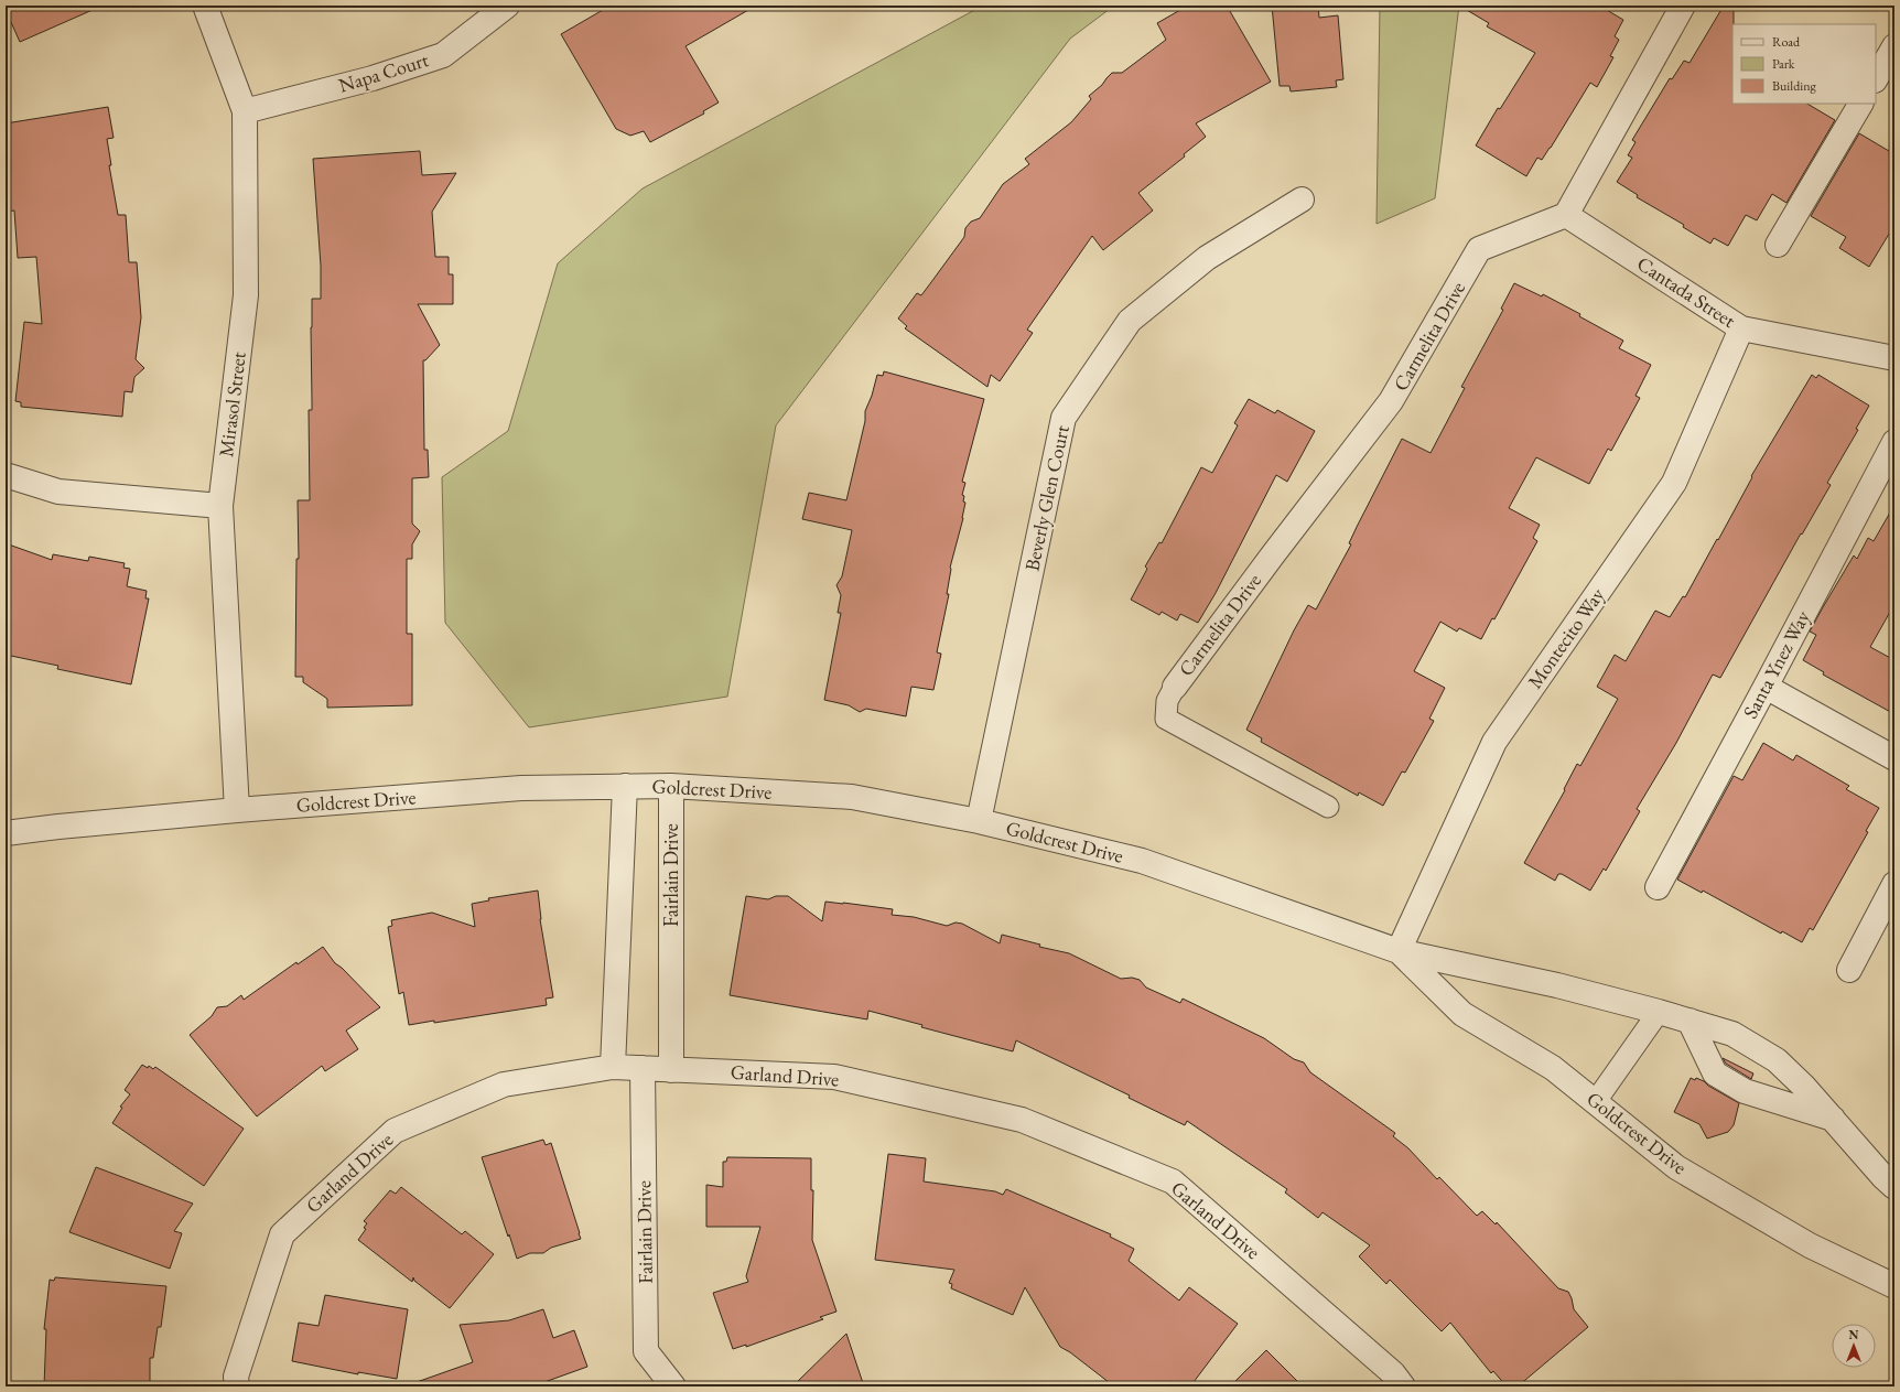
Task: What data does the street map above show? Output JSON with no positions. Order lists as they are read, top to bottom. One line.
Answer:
{"streets":{"street":["Napa Court","Cantada Street","Carmelita Drive","Mirasol Street","Beverly Glen Court","Montecito Way","Santa Ynez Way","Goldcrest Drive","Fairlain Drive","Garland Drive"]},"crossings":[["Napa Court","Mirasol Street"],["Cantada Street","Carmelita Drive"],["Cantada Street","Montecito Way"],["Mirasol Street","Goldcrest Drive"],["Beverly Glen Court","Goldcrest Drive"],["Montecito Way","Goldcrest Drive"],["Goldcrest Drive","Fairlain Drive"],["Fairlain Drive","Garland Drive"]],"legend":["Road","Park","Building"],"north":"top"}
